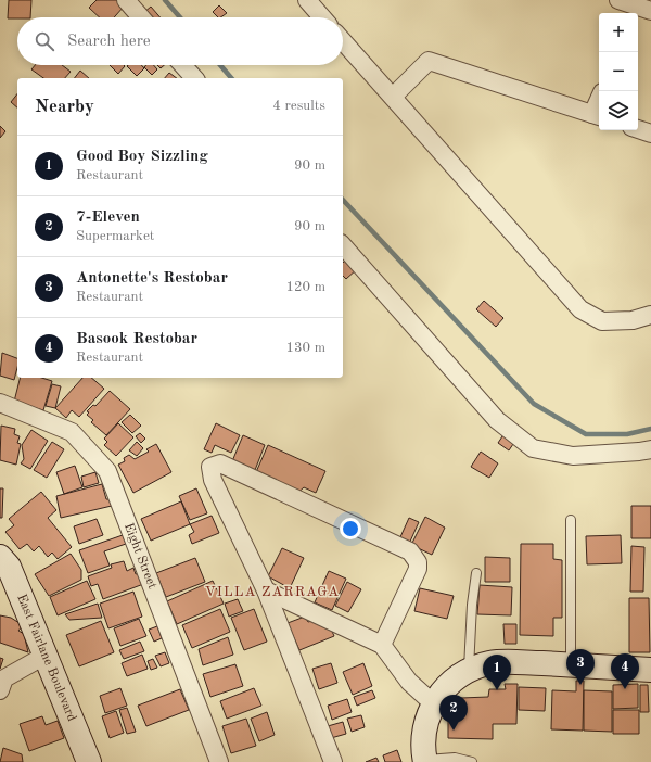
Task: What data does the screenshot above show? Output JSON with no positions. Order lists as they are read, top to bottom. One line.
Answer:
{"streets":{"street":["Eight Street","East Fairlane Boulevard"]},"districts":["VILLA ZARRAGA"],"page":{"map_buttons":["+","−"],"search":"Search here","heading":["Nearby","4 results"],"list":[{"mark":"1","name":"Good Boy Sizzling","note":"Restaurant","value":"90 m"},{"mark":"2","name":"7-Eleven","note":"Supermarket","value":"90 m"},{"mark":"3","name":"Antonette's Restobar","note":"Restaurant","value":"120 m"},{"mark":"4","name":"Basook Restobar","note":"Restaurant","value":"130 m"}],"pins":["3","4","1","2"]}}
